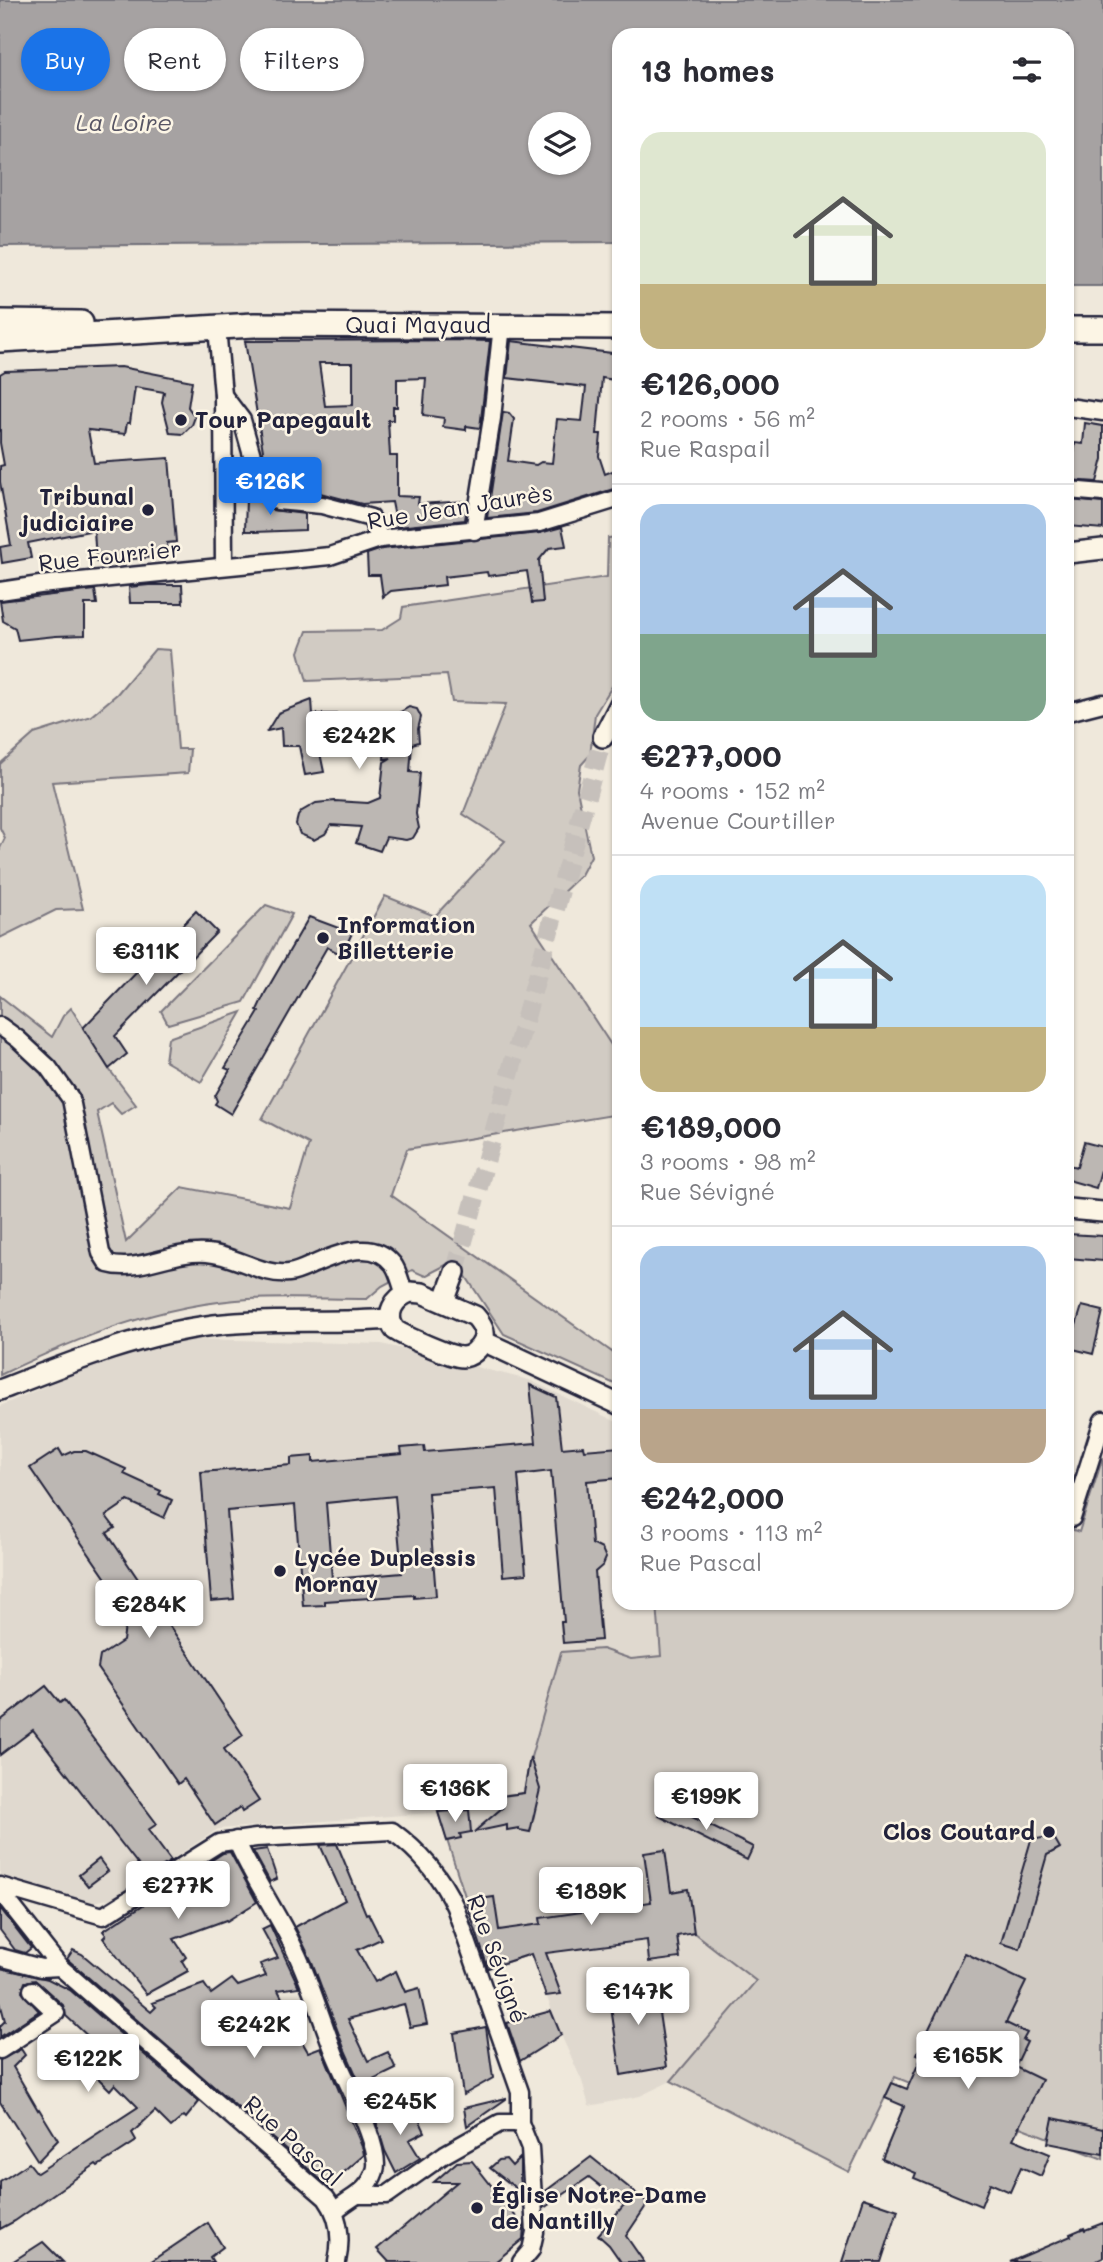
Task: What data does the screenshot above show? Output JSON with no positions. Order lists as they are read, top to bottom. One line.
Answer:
{"streets":{"main road":["Quai Mayaud"],"street":["Rue Jean Jaurès","Rue Fourrier","Rue Sévigné","Rue Pascal"]},"crossings":[["Rue Jean Jaurès","Rue Fourrier"]],"water":["La Loire"],"places":["Tour Papegault","Tribunal judiciaire","Information Billetterie","Lycée Duplessis Mornay","Clos Coutard","Église Notre-Dame de Nantilly"],"page":{"chip":["Buy","Rent","Filters"],"heading":"13 homes","list":[{"name":"€126,000","note":"2 rooms · 56 m² · Rue Raspail"},{"name":"€277,000","note":"4 rooms · 152 m² · Avenue Courtiller"},{"name":"€189,000","note":"3 rooms · 98 m² · Rue Sévigné"},{"name":"€242,000","note":"3 rooms · 113 m² · Rue Pascal"}],"price":["€126K","€242K","€311K","€284K","€136K","€199K","€277K","€189K","€147K","€242K","€165K","€122K","€245K"]}}
